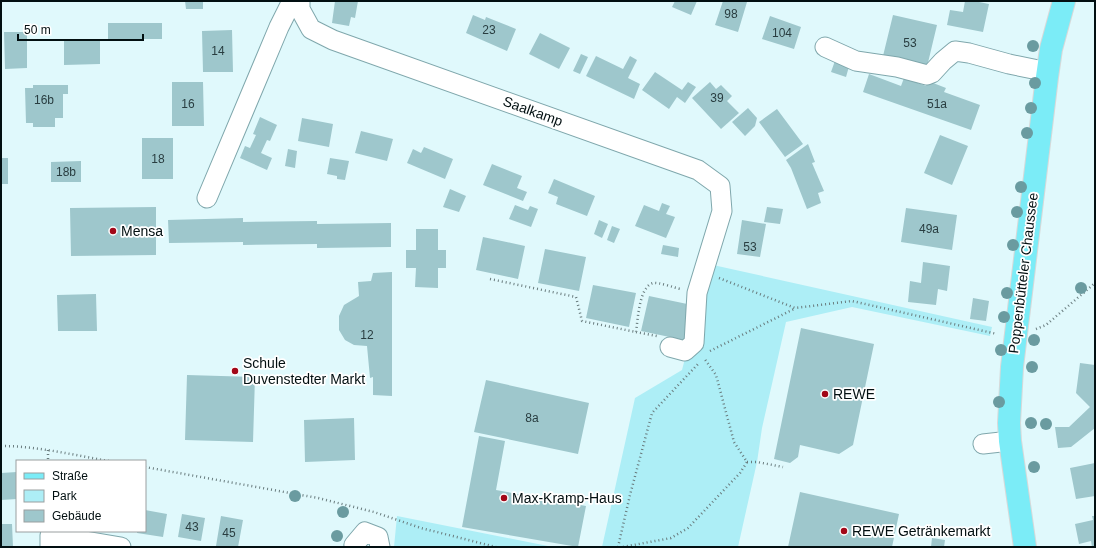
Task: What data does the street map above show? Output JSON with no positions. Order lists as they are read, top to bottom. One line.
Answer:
{"streets":{"main road":["Poppenbütteler Chaussee"],"street":["Saalkamp"]},"places":["Mensa","Schule Duvenstedter Markt","REWE","Max-Kramp-Haus","REWE Getränkemarkt"],"house_numbers":["98","23","104","53","14","39","16b","16","51a","18","18b","49a","53","12","8a","43","45"],"legend":["Straße","Park","Gebäude"],"scale_bar":"50 m"}
